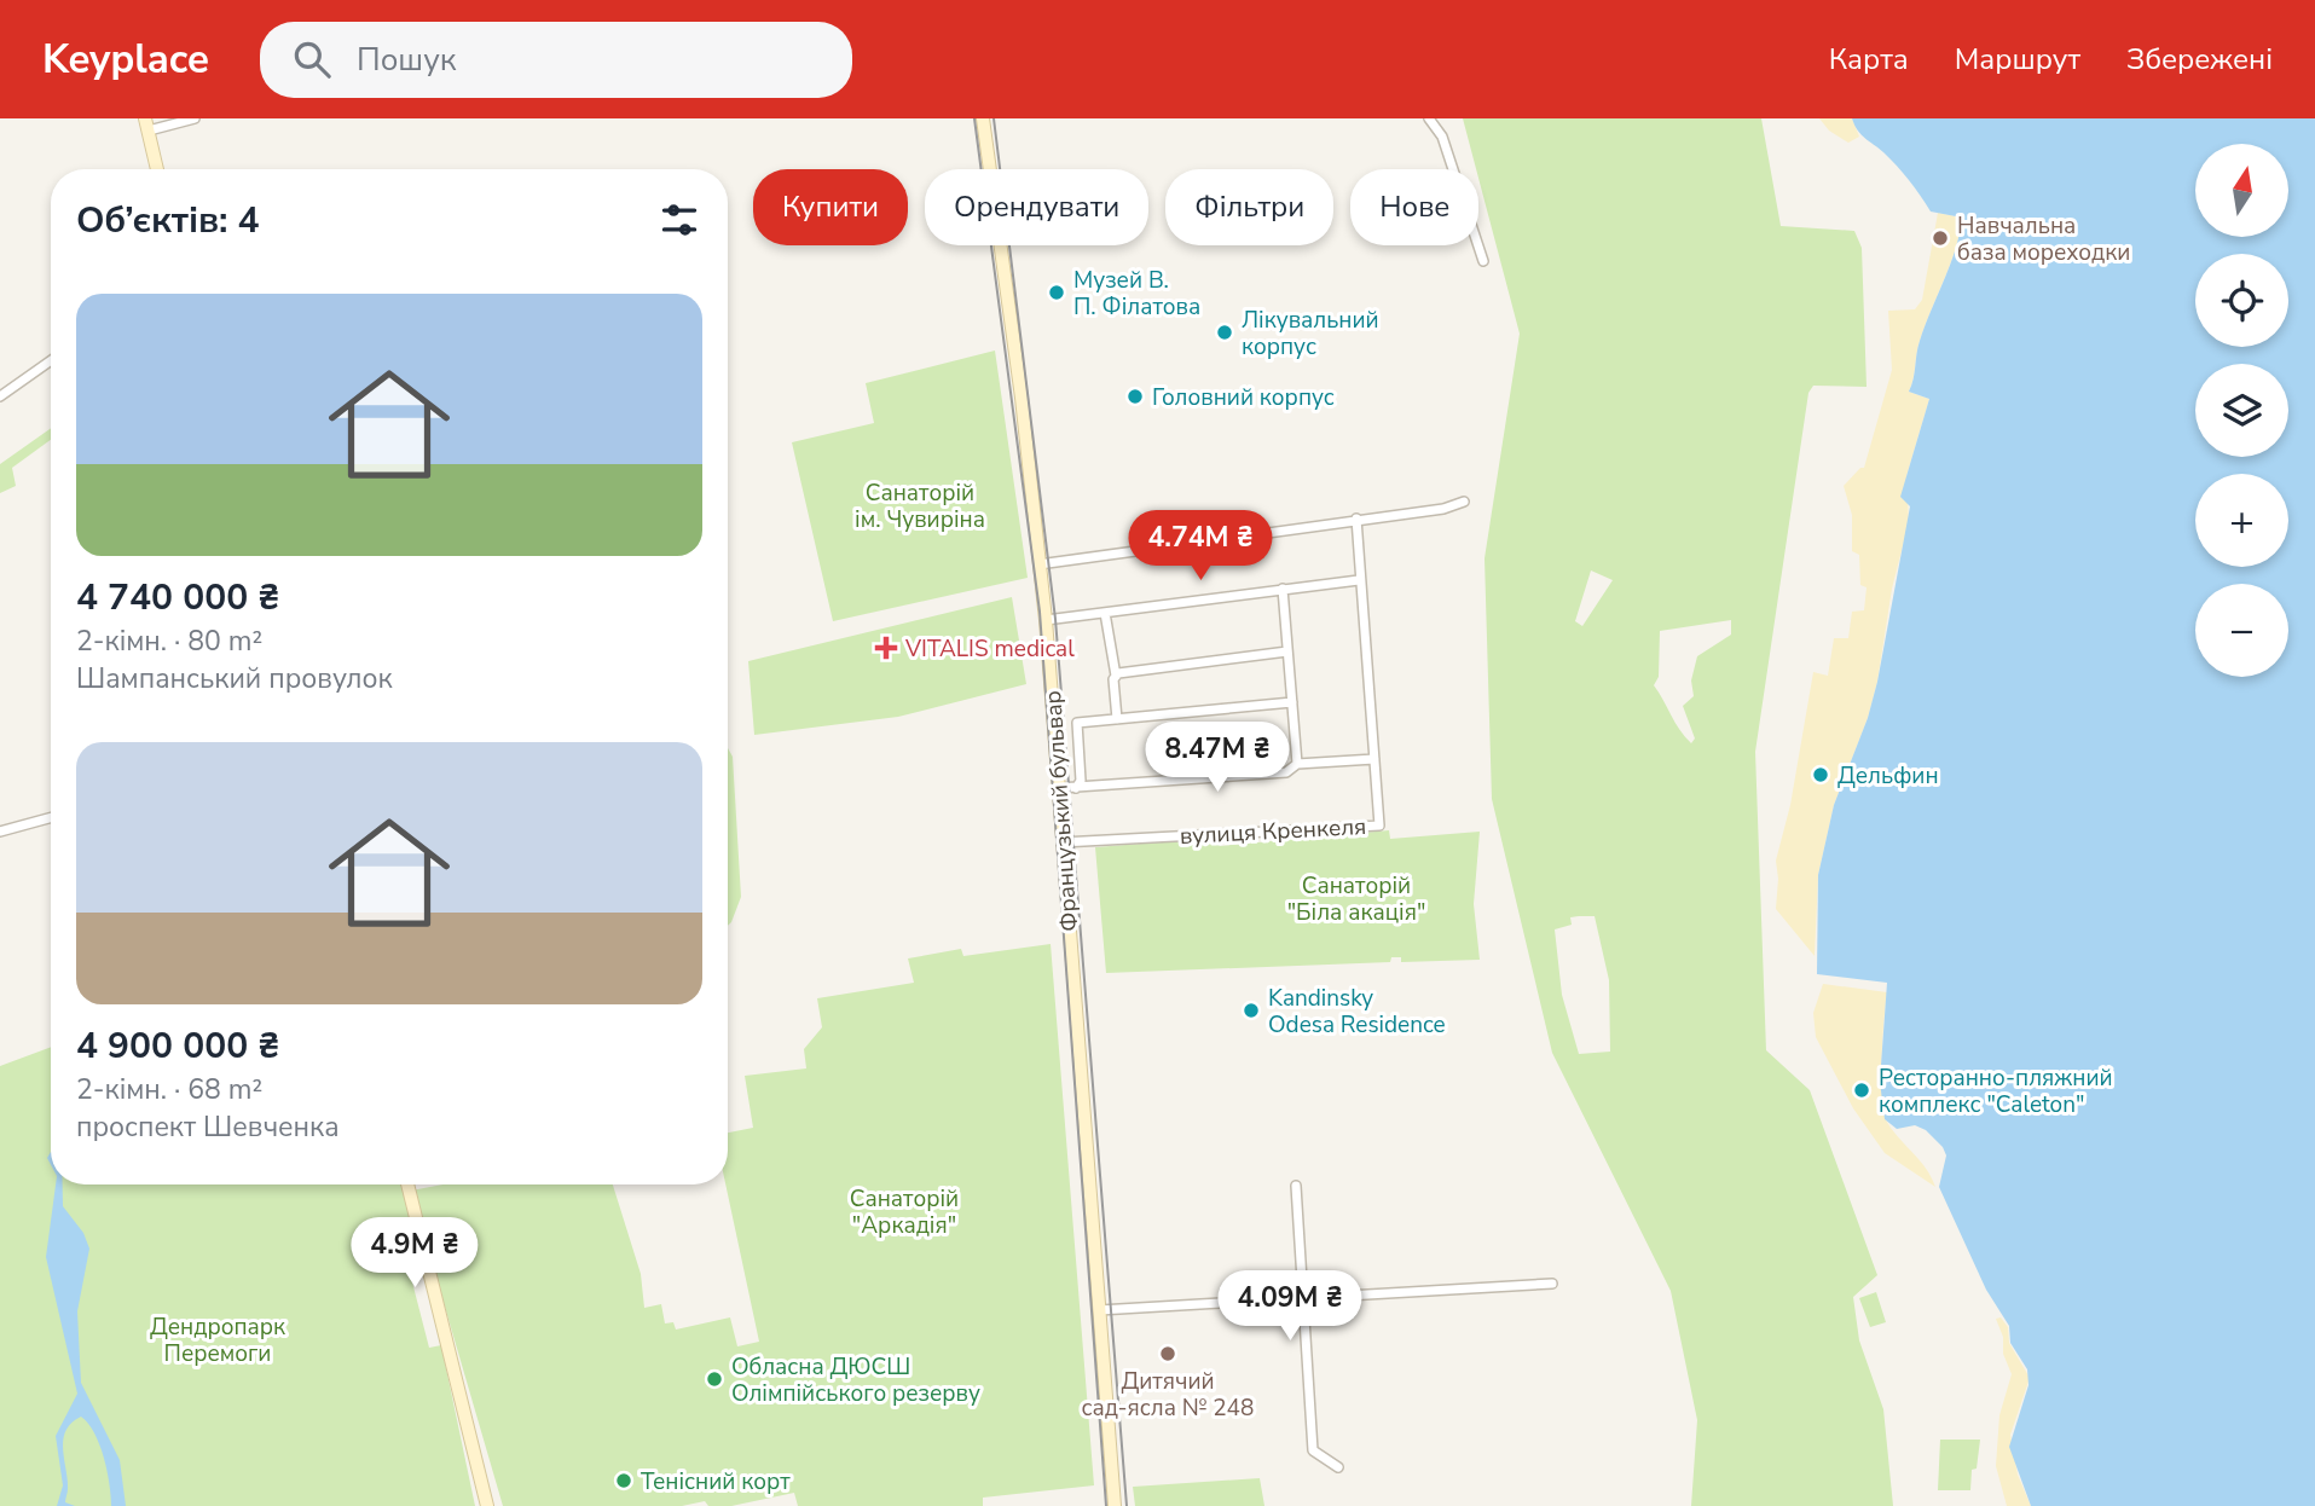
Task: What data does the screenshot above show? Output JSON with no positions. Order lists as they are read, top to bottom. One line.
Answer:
{"streets":{"street":["Французький бульвар","вулиця Кренкеля"]},"crossings":[["Французький бульвар","вулиця Кренкеля"]],"parks":["Санаторій ім. Чувиріна","Санаторій \"Біла акація\"","Санаторій \"Аркадія\"","Дендропарк Перемоги"],"places":{"other":["Навчальна база мореходки","Музей В. П. Філатова","Лікувальний корпус","Головний корпус","Дельфин","Kandinsky Odesa Residence","Ресторанно-пляжний комплекс \"Caleton\"","Дитячий сад-ясла № 248","Обласна ДЮСШ Олімпійського резерву","Тенісний корт"],"health":["VITALIS medical"]},"north":"top","page":{"header":"Keyplace","search":"Пошук","nav":["Карта","Маршрут","Збережені"],"map_buttons":["+","−"],"chip":["Купити","Орендувати","Фільтри","Нове"],"heading":"Об’єктів: 4","list":[{"name":"4 740 000 ₴","note":"2-кімн. · 80 m² · Шампанський провулок"},{"name":"4 900 000 ₴","note":"2-кімн. · 68 m² · проспект Шевченка"}],"price":["4.74M ₴","8.47M ₴","4.9M ₴","4.09M ₴"]}}
